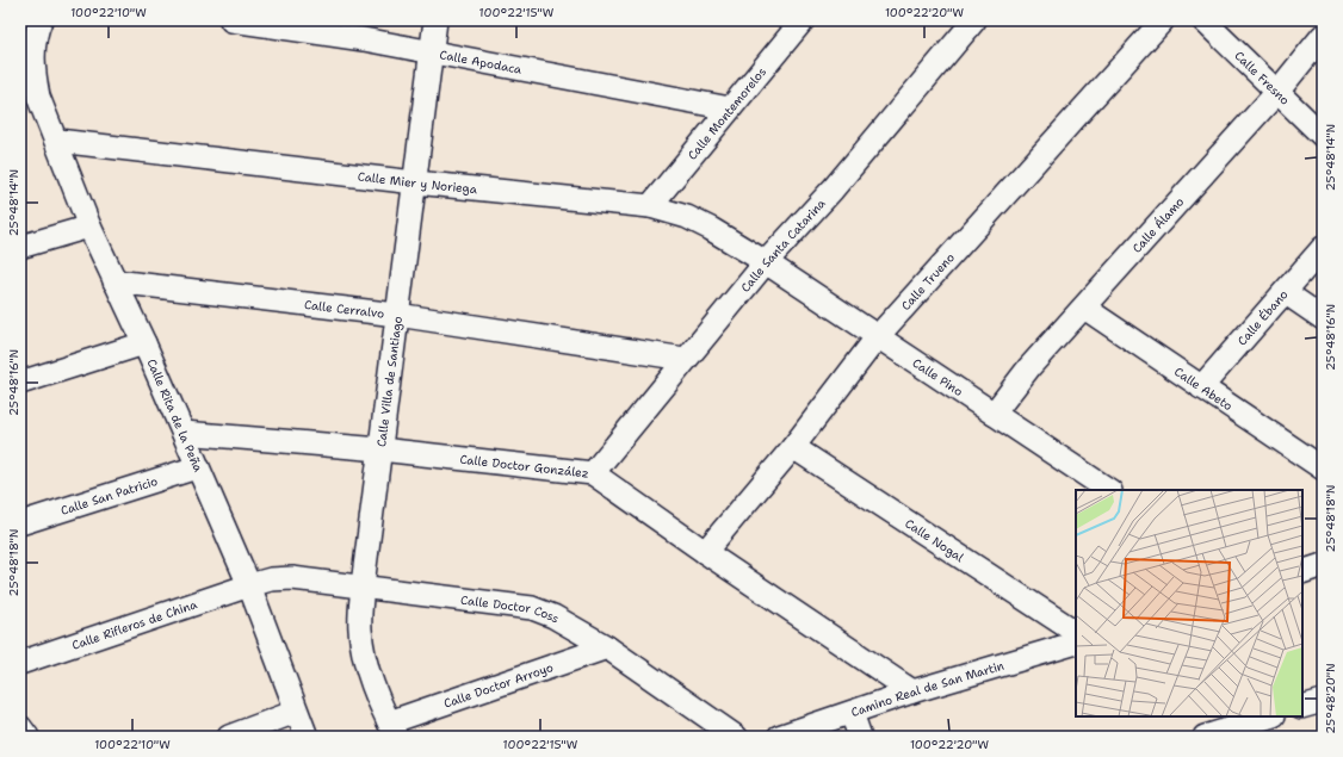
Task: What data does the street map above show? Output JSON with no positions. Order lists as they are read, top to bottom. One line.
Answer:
{"streets":{"street":["Calle Apodaca","Calle Fresno","Calle Montemorelos","Calle Mier y Noriega","Calle Álamo","Calle Santa Catarina","Calle Trueno","Calle Cerralvo","Calle Ébano","Calle Pino","Calle Villa de Santiago","Calle Abeto","Calle Rita de la Peña","Calle Doctor González","Calle San Patricio","Calle Nogal","Calle Doctor Coss","Calle Rifleros de China","Calle Doctor Arroyo","Camino Real de San Martin"]},"crossings":[["Calle Apodaca","Calle Montemorelos"],["Calle Apodaca","Calle Villa de Santiago"],["Calle Fresno","Calle Álamo"],["Calle Montemorelos","Calle Mier y Noriega"],["Calle Mier y Noriega","Calle Santa Catarina"],["Calle Mier y Noriega","Calle Pino"],["Calle Mier y Noriega","Calle Villa de Santiago"],["Calle Mier y Noriega","Calle Rita de la Peña"],["Calle Álamo","Calle Pino"],["Calle Álamo","Calle Abeto"],["Calle Santa Catarina","Calle Cerralvo"],["Calle Santa Catarina","Calle Pino"],["Calle Santa Catarina","Calle Doctor González"],["Calle Trueno","Calle Pino"],["Calle Trueno","Calle Doctor González"],["Calle Trueno","Calle Nogal"],["Calle Cerralvo","Calle Villa de Santiago"],["Calle Cerralvo","Calle Rita de la Peña"],["Calle Ébano","Calle Abeto"],["Calle Villa de Santiago","Calle Doctor González"],["Calle Villa de Santiago","Calle Doctor Coss"],["Calle Villa de Santiago","Calle Doctor Arroyo"],["Calle Rita de la Peña","Calle Doctor González"],["Calle Rita de la Peña","Calle San Patricio"],["Calle Rita de la Peña","Calle Doctor Coss"],["Calle Rita de la Peña","Calle Rifleros de China"],["Calle Doctor González","Camino Real de San Martin"],["Calle Doctor Coss","Calle Rifleros de China"],["Calle Doctor Coss","Calle Doctor Arroyo"]],"coordinates":["100°22'10\"W","100°22'15\"W","100°22'20\"W","25°48'14\"N","25°48'16\"N","25°48'18\"N","25°48'20\"N"]}
